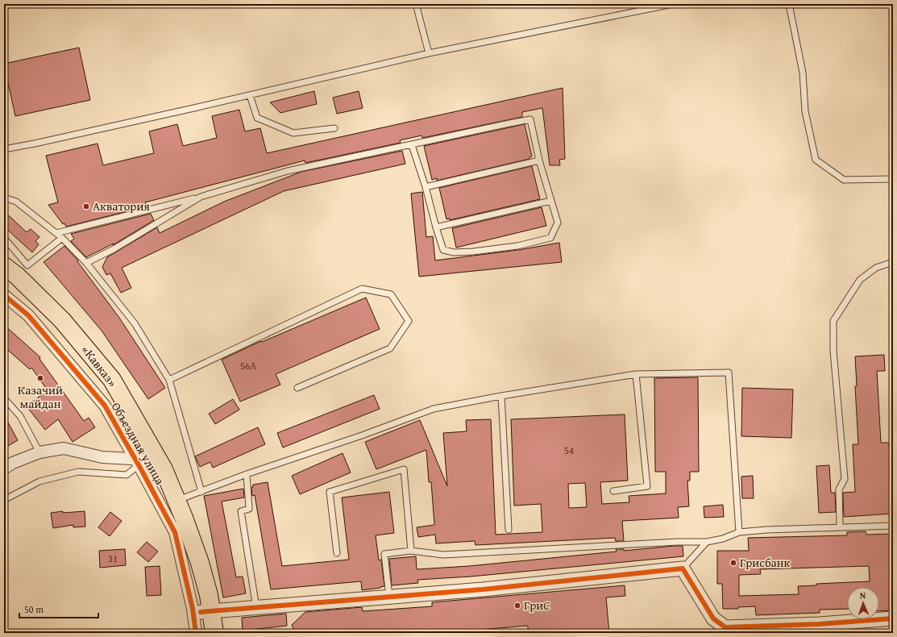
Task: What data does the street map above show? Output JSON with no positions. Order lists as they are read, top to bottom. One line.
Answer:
{"streets":{"main road":["«Кавказ»"],"street":["Объездная улица"]},"crossings":[["«Кавказ»","Объездная улица"]],"places":["Акватория","Казачий майдан","Грисбанк","ГриС"],"house_numbers":["56А","54","31"],"scale_bar":"50 m","north":"top"}
